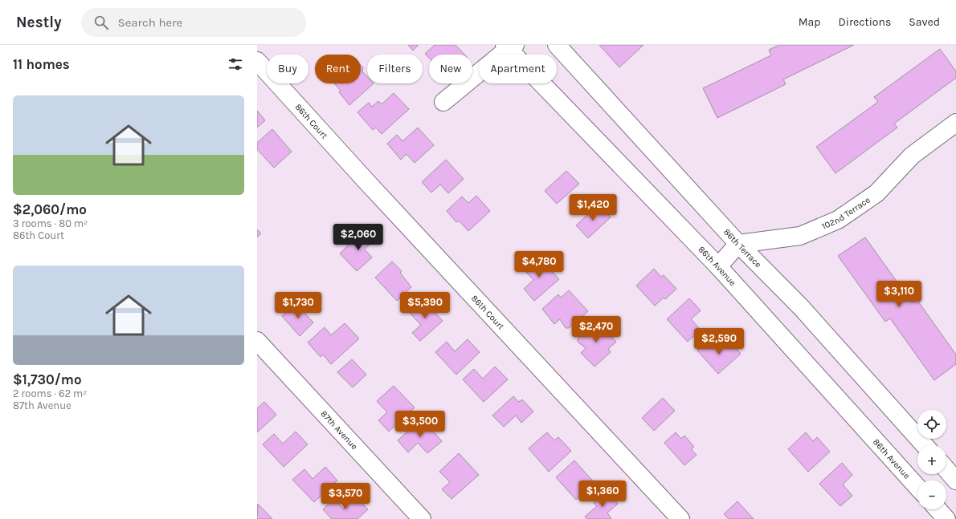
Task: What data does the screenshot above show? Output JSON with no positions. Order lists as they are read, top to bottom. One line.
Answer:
{"streets":{"street":["86th Court","102nd Terrace","86th Terrace","86th Avenue","87th Avenue"]},"crossings":[["102nd Terrace","86th Terrace"]],"page":{"header":"Nestly","search":"Search here","nav":["Map","Directions","Saved"],"heading":"11 homes","chip":["Buy","Rent","Filters","New","Apartment"],"list":[{"name":"$2,060/mo","note":"3 rooms · 80 m² · 86th Court"},{"name":"$1,730/mo","note":"2 rooms · 62 m² · 87th Avenue"}],"price":["$1,420","$2,060","$4,780","$3,110","$1,730","$5,390","$2,470","$2,590","$3,500","$1,360","$3,570"],"map_buttons":["+","−"]}}
